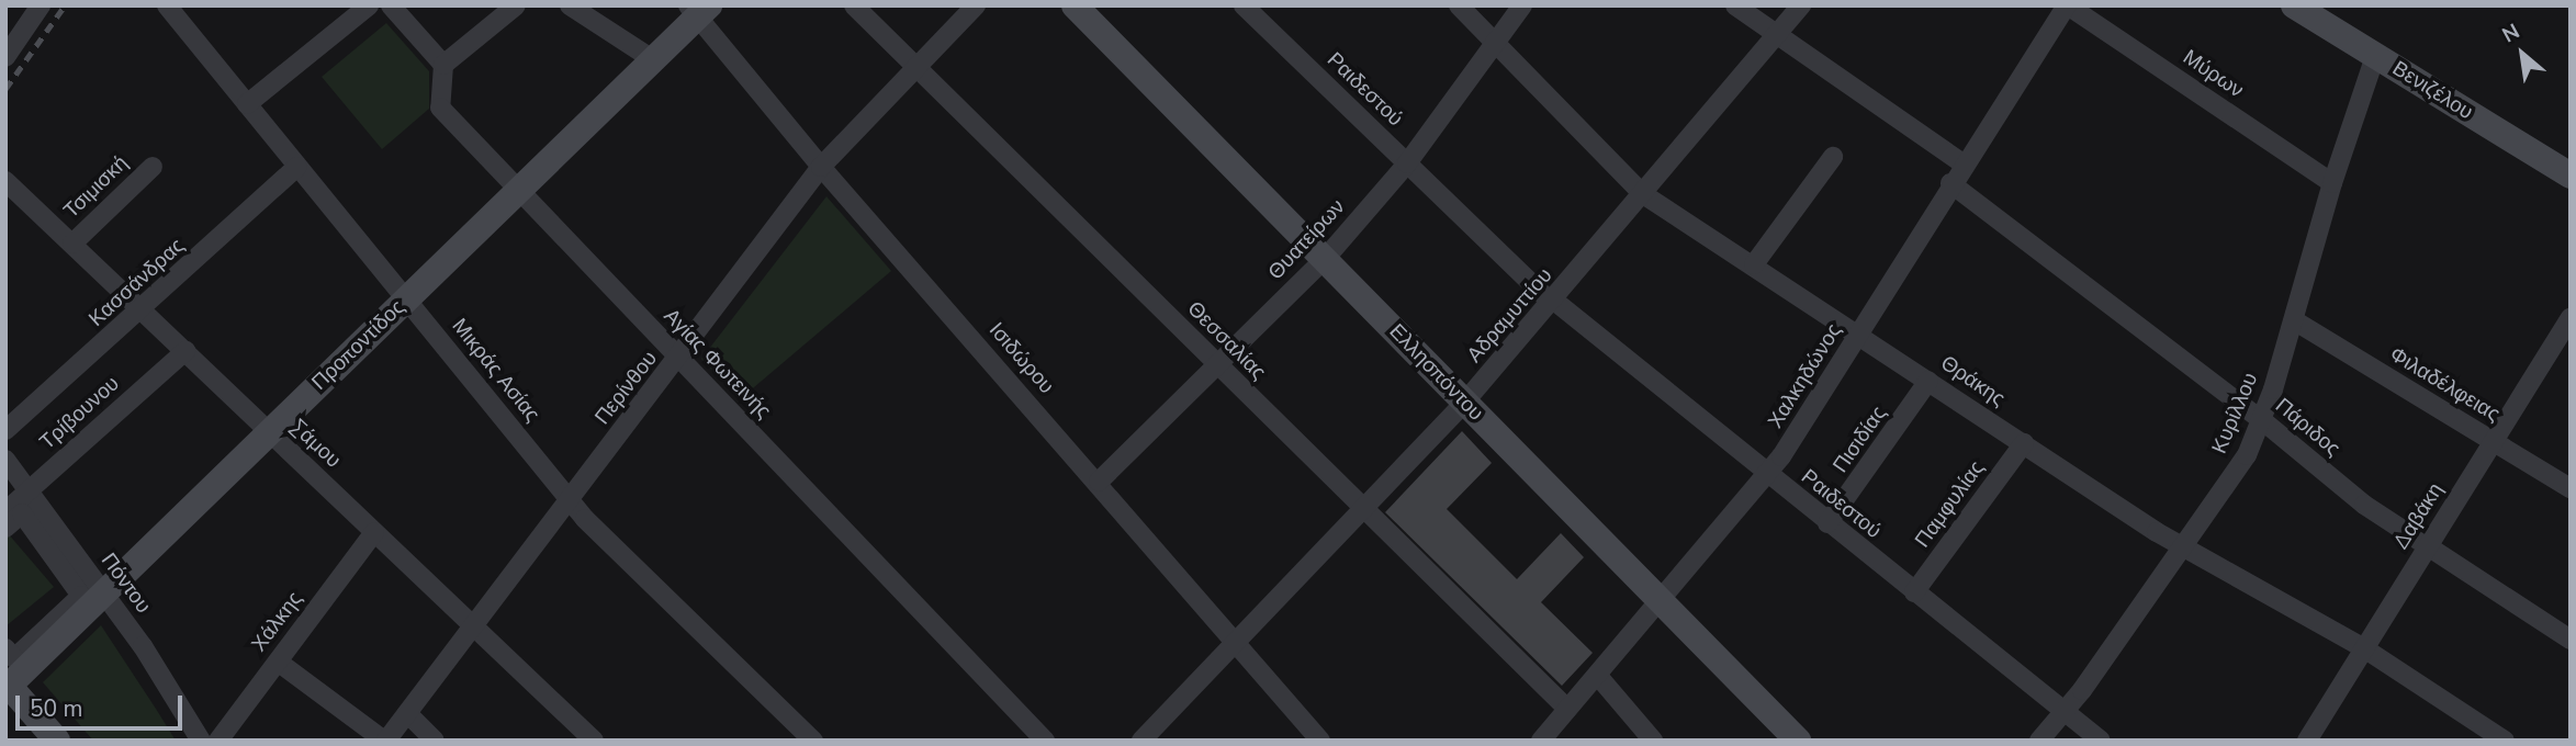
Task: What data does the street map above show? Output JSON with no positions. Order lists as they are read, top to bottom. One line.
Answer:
{"streets":{"street":["Μύρων","Ραιδεστού","Βενιζέλου","Τσιμισκή","Θυατείρων","Κασσάνδρας","Αδραμυττίου","Θεσσαλίας","Προποντίδος","Ισιδώρου","Αγίας Φωτεινής","Μικράς Ασίας","Ελλησπόντου","Χαλκηδώνος","Θράκης","Φιλαδέλφειας","Περίνθου","Τρίβουνου","Κυρίλλου","Πάριδος","Πισιδίας","Σάμου","Παμφυλίας","Δαβάκη","Πόντου","Χάλκης"]},"crossings":[["Μύρων","Χαλκηδώνος"],["Μύρων","Κυρίλλου"],["Ραιδεστού","Θυατείρων"],["Ραιδεστού","Αδραμυττίου"],["Ραιδεστού","Χαλκηδώνος"],["Ραιδεστού","Κυρίλλου"],["Ραιδεστού","Πισιδίας"],["Ραιδεστού","Παμφυλίας"],["Βενιζέλου","Κυρίλλου"],["Τσιμισκή","Σάμου"],["Θυατείρων","Θεσσαλίας"],["Θυατείρων","Ισιδώρου"],["Θυατείρων","Ελλησπόντου"],["Θυατείρων","Θράκης"],["Κασσάνδρας","Μικράς Ασίας"],["Κασσάνδρας","Σάμου"],["Αδραμυττίου","Θεσσαλίας"],["Αδραμυττίου","Ισιδώρου"],["Αδραμυττίου","Ελλησπόντου"],["Αδραμυττίου","Θράκης"],["Θεσσαλίας","Χαλκηδώνος"],["Θεσσαλίας","Περίνθου"],["Προποντίδος","Ισιδώρου"],["Προποντίδος","Αγίας Φωτεινής"],["Προποντίδος","Μικράς Ασίας"],["Προποντίδος","Σάμου"],["Προποντίδος","Πόντου"],["Ισιδώρου","Περίνθου"],["Αγίας Φωτεινής","Περίνθου"],["Μικράς Ασίας","Περίνθου"],["Ελλησπόντου","Χαλκηδώνος"],["Χαλκηδώνος","Θράκης"],["Χαλκηδώνος","Πάριδος"],["Θράκης","Κυρίλλου"],["Θράκης","Πισιδίας"],["Θράκης","Παμφυλίας"],["Θράκης","Δαβάκη"],["Φιλαδέλφειας","Κυρίλλου"],["Φιλαδέλφειας","Δαβάκη"],["Περίνθου","Σάμου"],["Τρίβουνου","Σάμου"],["Τρίβουνου","Πόντου"],["Κυρίλλου","Πάριδος"],["Πάριδος","Δαβάκη"],["Σάμου","Χάλκης"]],"scale_bar":"50 m","north":"top left"}
